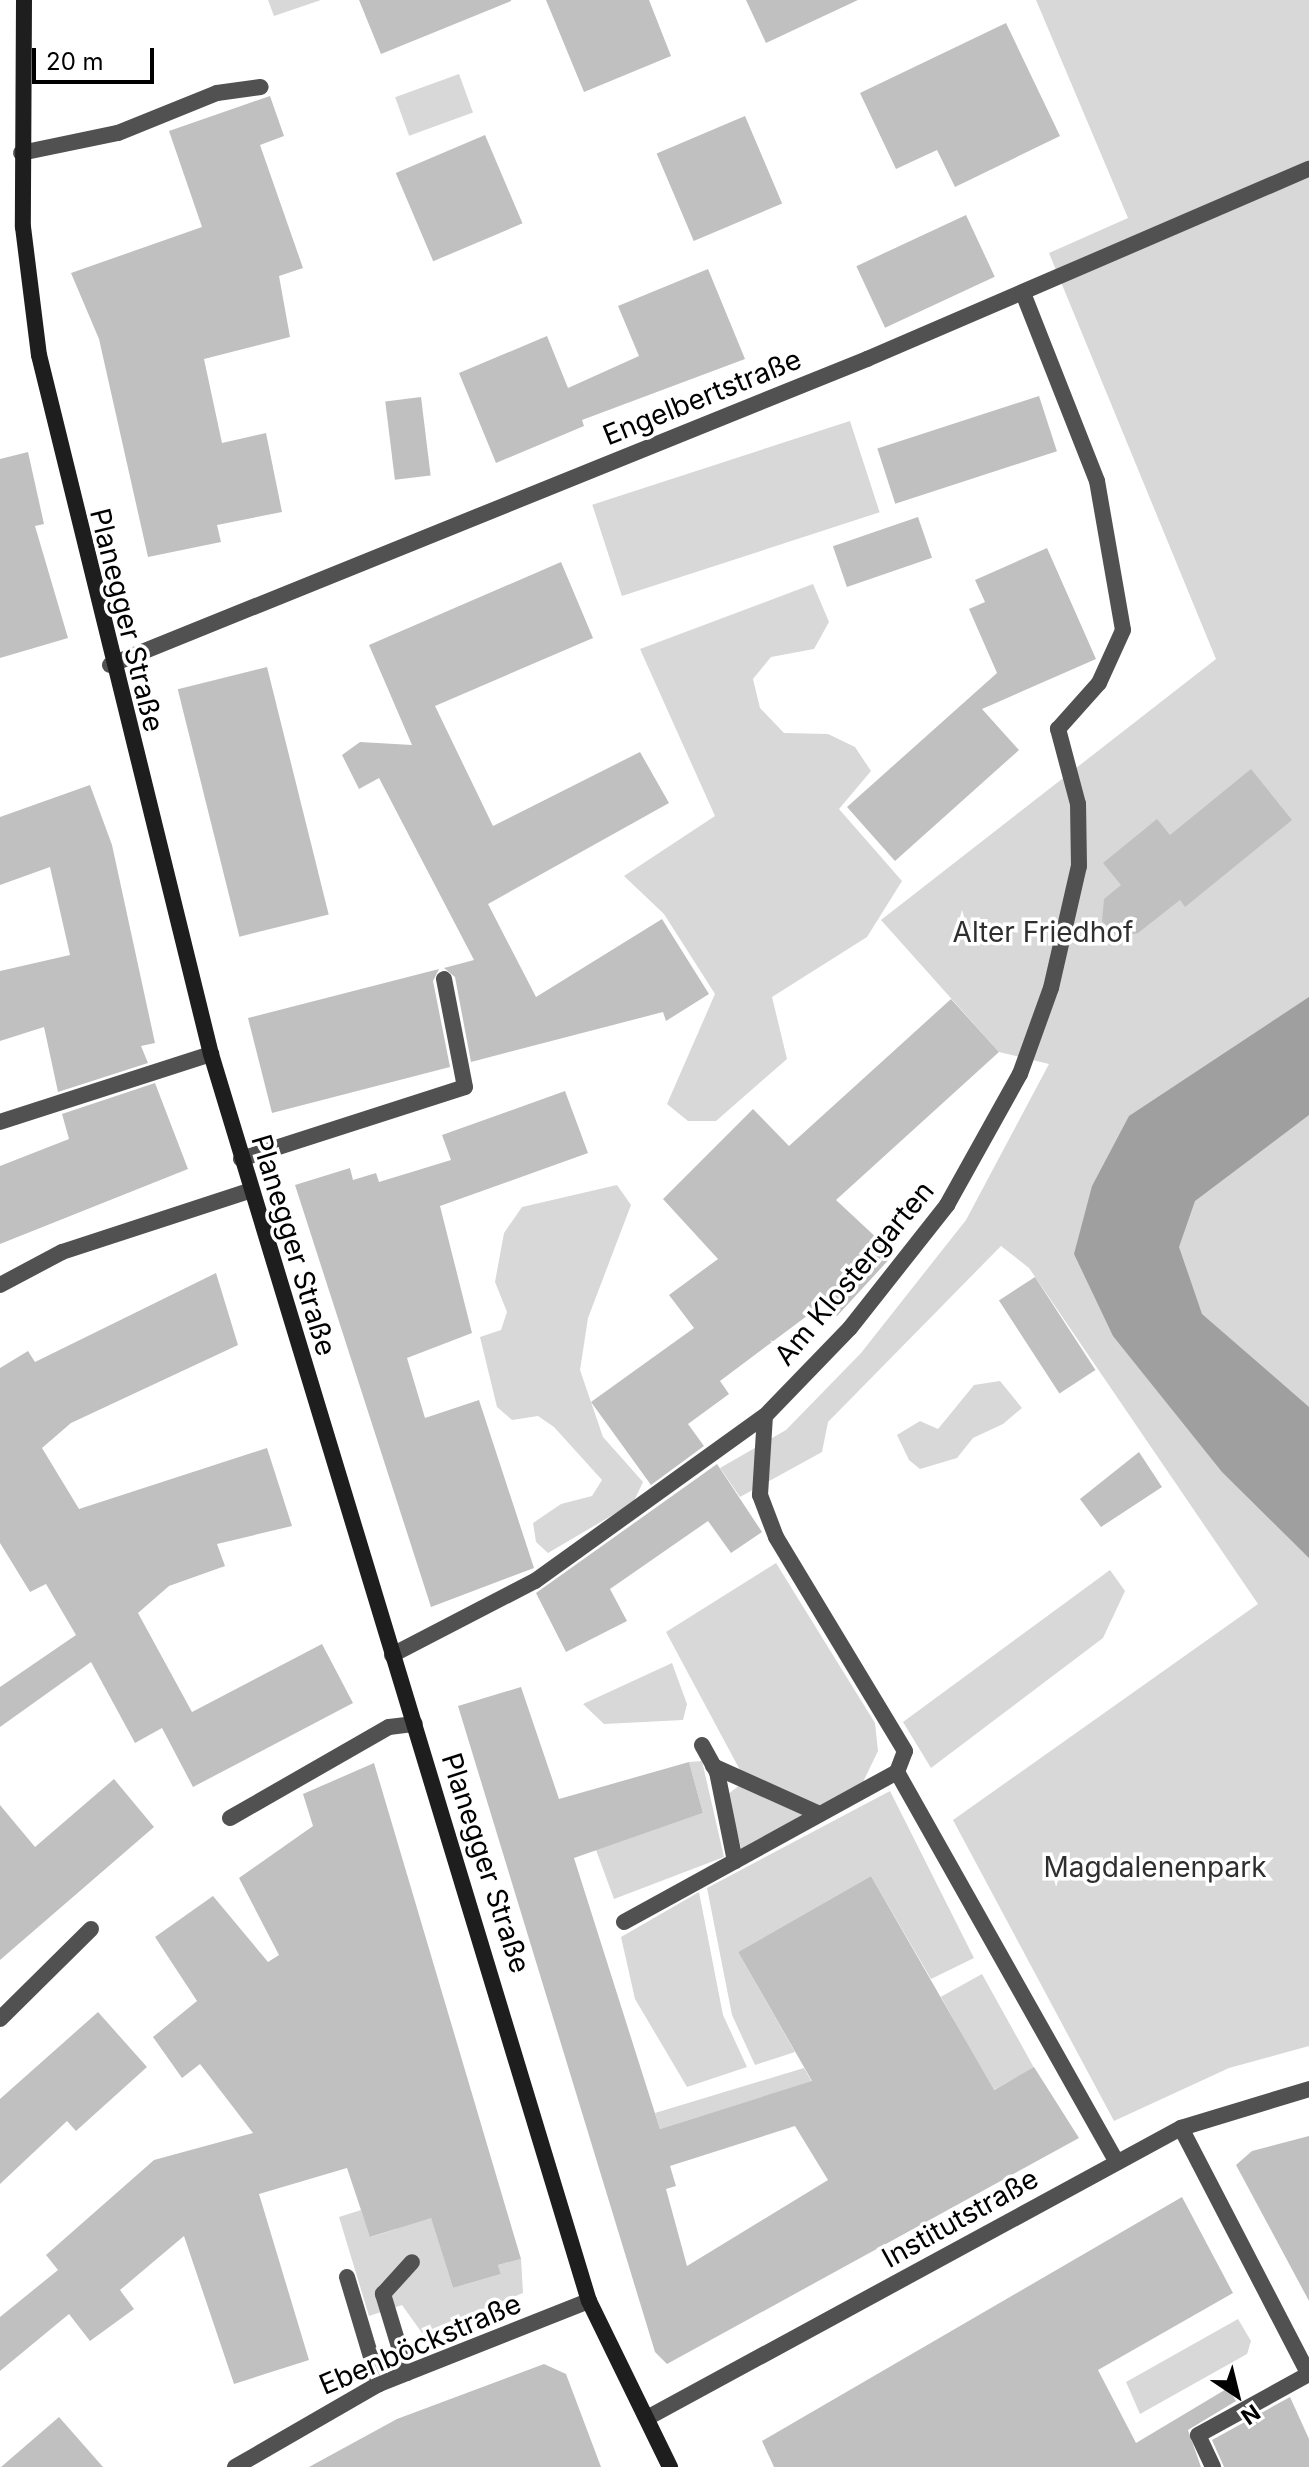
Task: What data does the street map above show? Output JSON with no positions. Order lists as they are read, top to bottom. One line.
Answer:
{"streets":{"main road":["Planegger Straße"],"street":["Engelbertstraße","Am Klostergarten","Institutstraße","Ebenböckstraße"]},"crossings":[["Engelbertstraße","Planegger Straße"],["Engelbertstraße","Am Klostergarten"],["Planegger Straße","Am Klostergarten"],["Planegger Straße","Institutstraße"],["Planegger Straße","Ebenböckstraße"]],"parks":["Alter Friedhof","Magdalenenpark"],"scale_bar":"20 m","north":"bottom right"}
